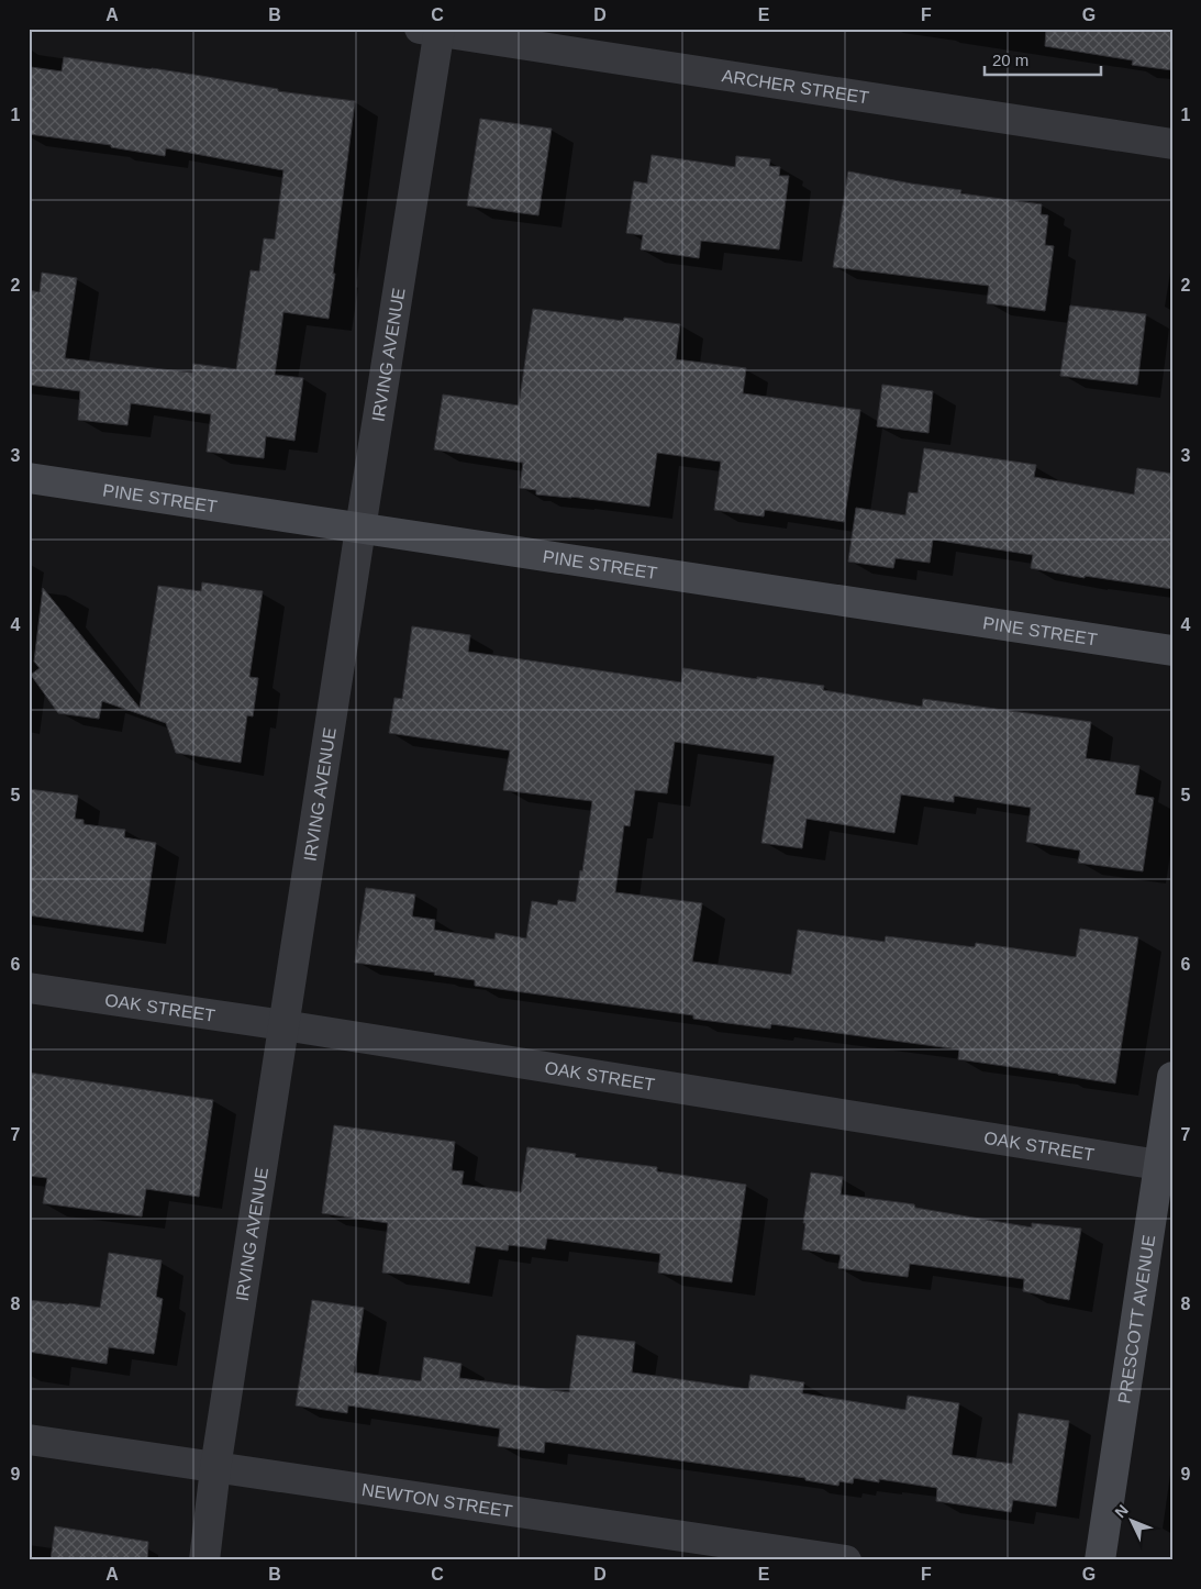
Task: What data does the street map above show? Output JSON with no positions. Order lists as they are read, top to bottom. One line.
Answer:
{"streets":{"street":["ARCHER STREET","IRVING AVENUE","PINE STREET","OAK STREET","PRESCOTT AVENUE","NEWTON STREET"]},"crossings":[["ARCHER STREET","IRVING AVENUE"],["IRVING AVENUE","PINE STREET"],["IRVING AVENUE","OAK STREET"],["IRVING AVENUE","NEWTON STREET"],["OAK STREET","PRESCOTT AVENUE"]],"scale_bar":"20 m","north":"top left","grid":{"columns":["A","B","C","D","E","F","G"],"rows":["1","2","3","4","5","6","7","8","9"]}}
